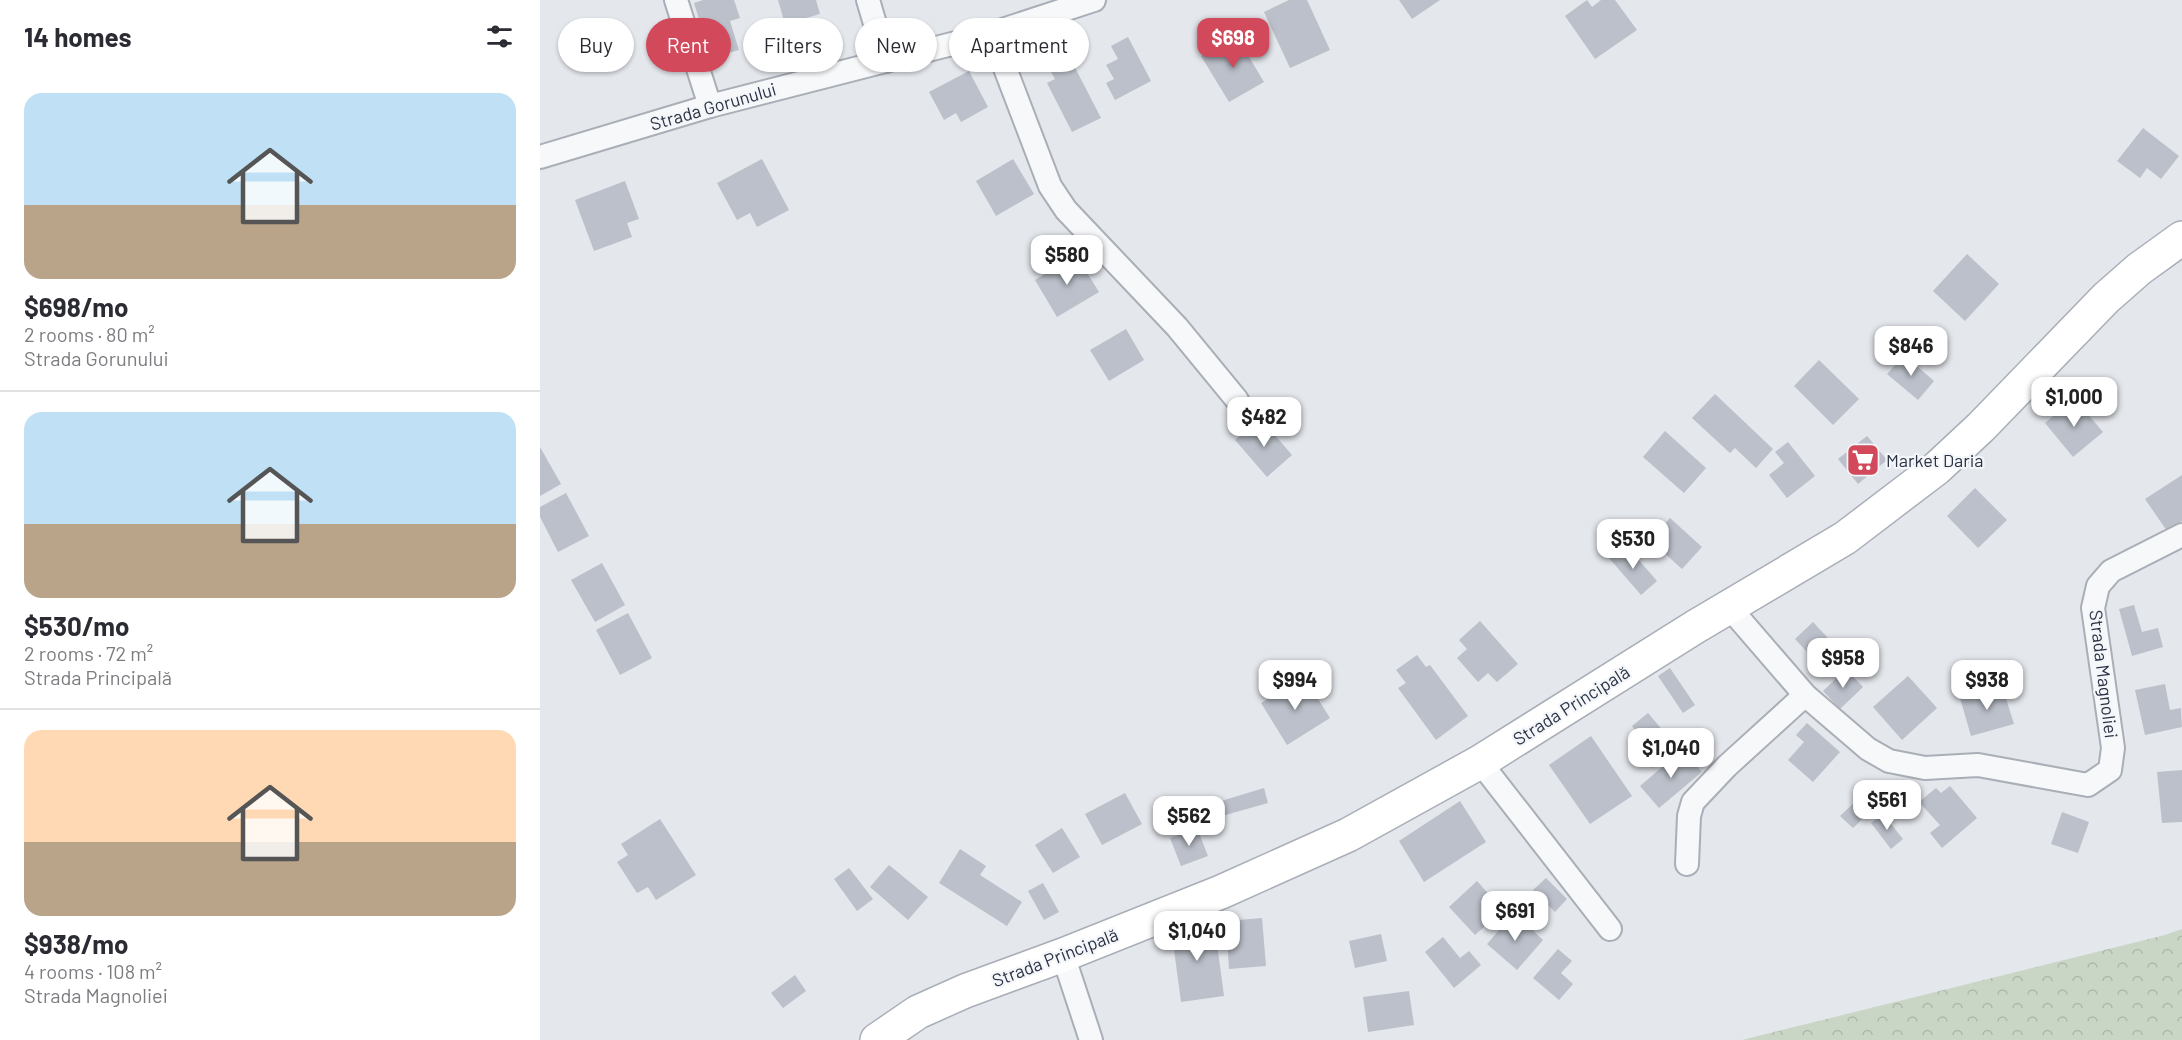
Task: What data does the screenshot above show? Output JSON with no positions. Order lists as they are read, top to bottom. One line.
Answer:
{"streets":{"main road":["Strada Principală"],"street":["Strada Gorunului","Strada Magnoliei"]},"crossings":[["Strada Magnoliei","Strada Principală"]],"places":{"supermarket":["Market Daria"]},"page":{"heading":"14 homes","price":["$698","$580","$846","$1,000","$482","$530","$958","$994","$938","$1,040","$561","$562","$691","$1,040"],"chip":["Buy","Rent","Filters","New","Apartment"],"list":[{"name":"$698/mo","note":"2 rooms · 80 m² · Strada Gorunului"},{"name":"$530/mo","note":"2 rooms · 72 m² · Strada Principală"},{"name":"$938/mo","note":"4 rooms · 108 m² · Strada Magnoliei"}]}}
